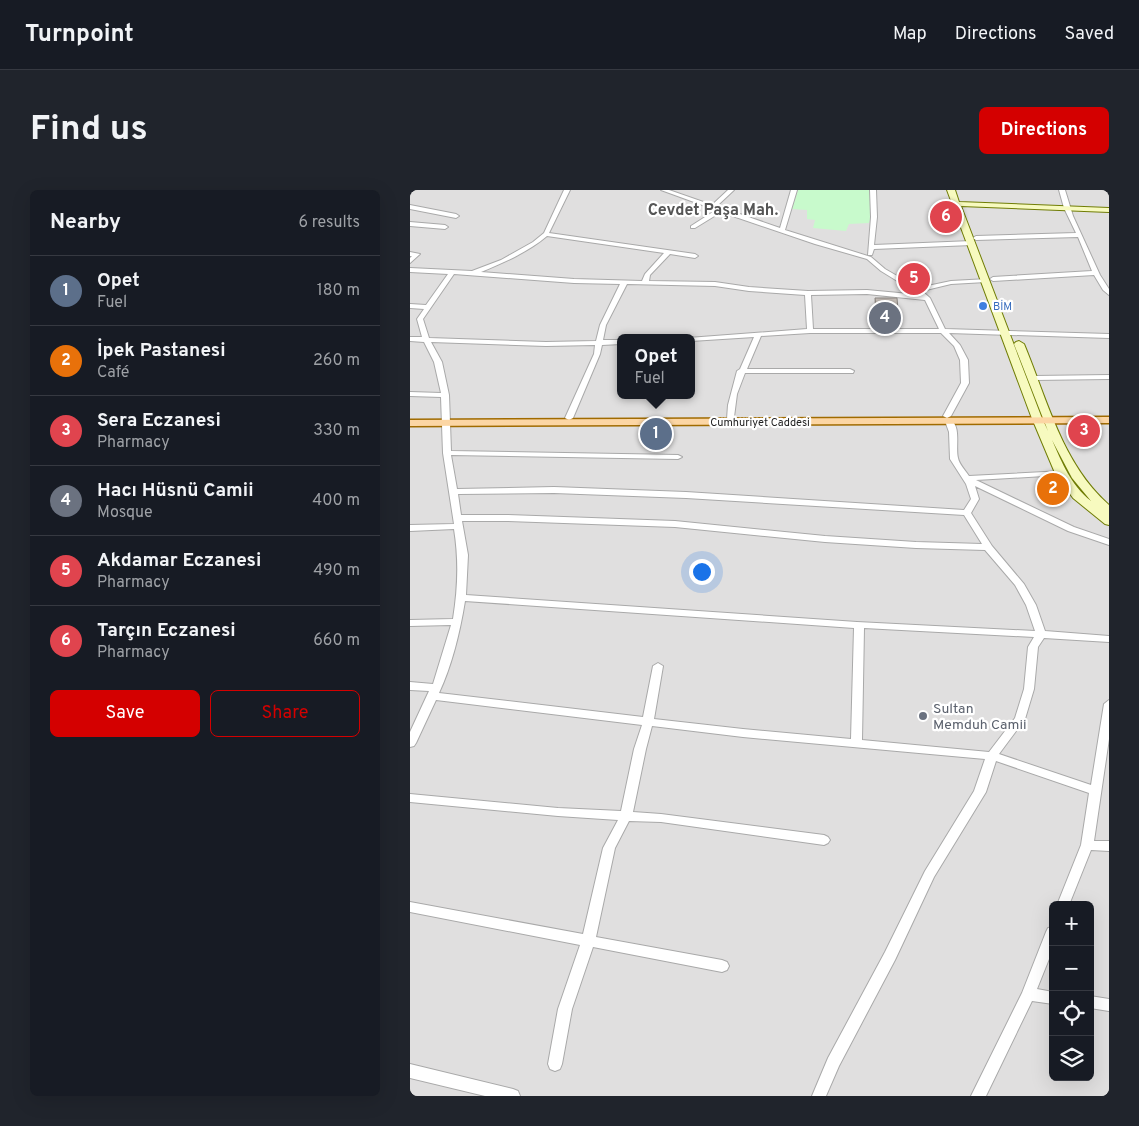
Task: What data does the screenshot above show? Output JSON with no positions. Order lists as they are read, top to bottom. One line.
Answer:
{"streets":{"main road":["Cumhuriyet Caddesi"]},"districts":["Cevdet Paşa Mah."],"places":["BİM","Sultan Memduh Camii"],"page":{"header":"Turnpoint","nav":["Map","Directions","Saved"],"buttons":["Directions",["Save","Share"]],"title":"Find us","heading":["Nearby","6 results"],"pins":["6","5","4","3","1","2"],"list":[{"mark":"1","name":"Opet","note":"Fuel","value":"180 m"},{"mark":"2","name":"İpek Pastanesi","note":"Café","value":"260 m"},{"mark":"3","name":"Sera Eczanesi","note":"Pharmacy","value":"330 m"},{"mark":"4","name":"Hacı Hüsnü Camii","note":"Mosque","value":"400 m"},{"mark":"5","name":"Akdamar Eczanesi","note":"Pharmacy","value":"490 m"},{"mark":"6","name":"Tarçın Eczanesi","note":"Pharmacy","value":"660 m"}],"popup":["Opet","Fuel"],"map_buttons":["+","−"]}}
